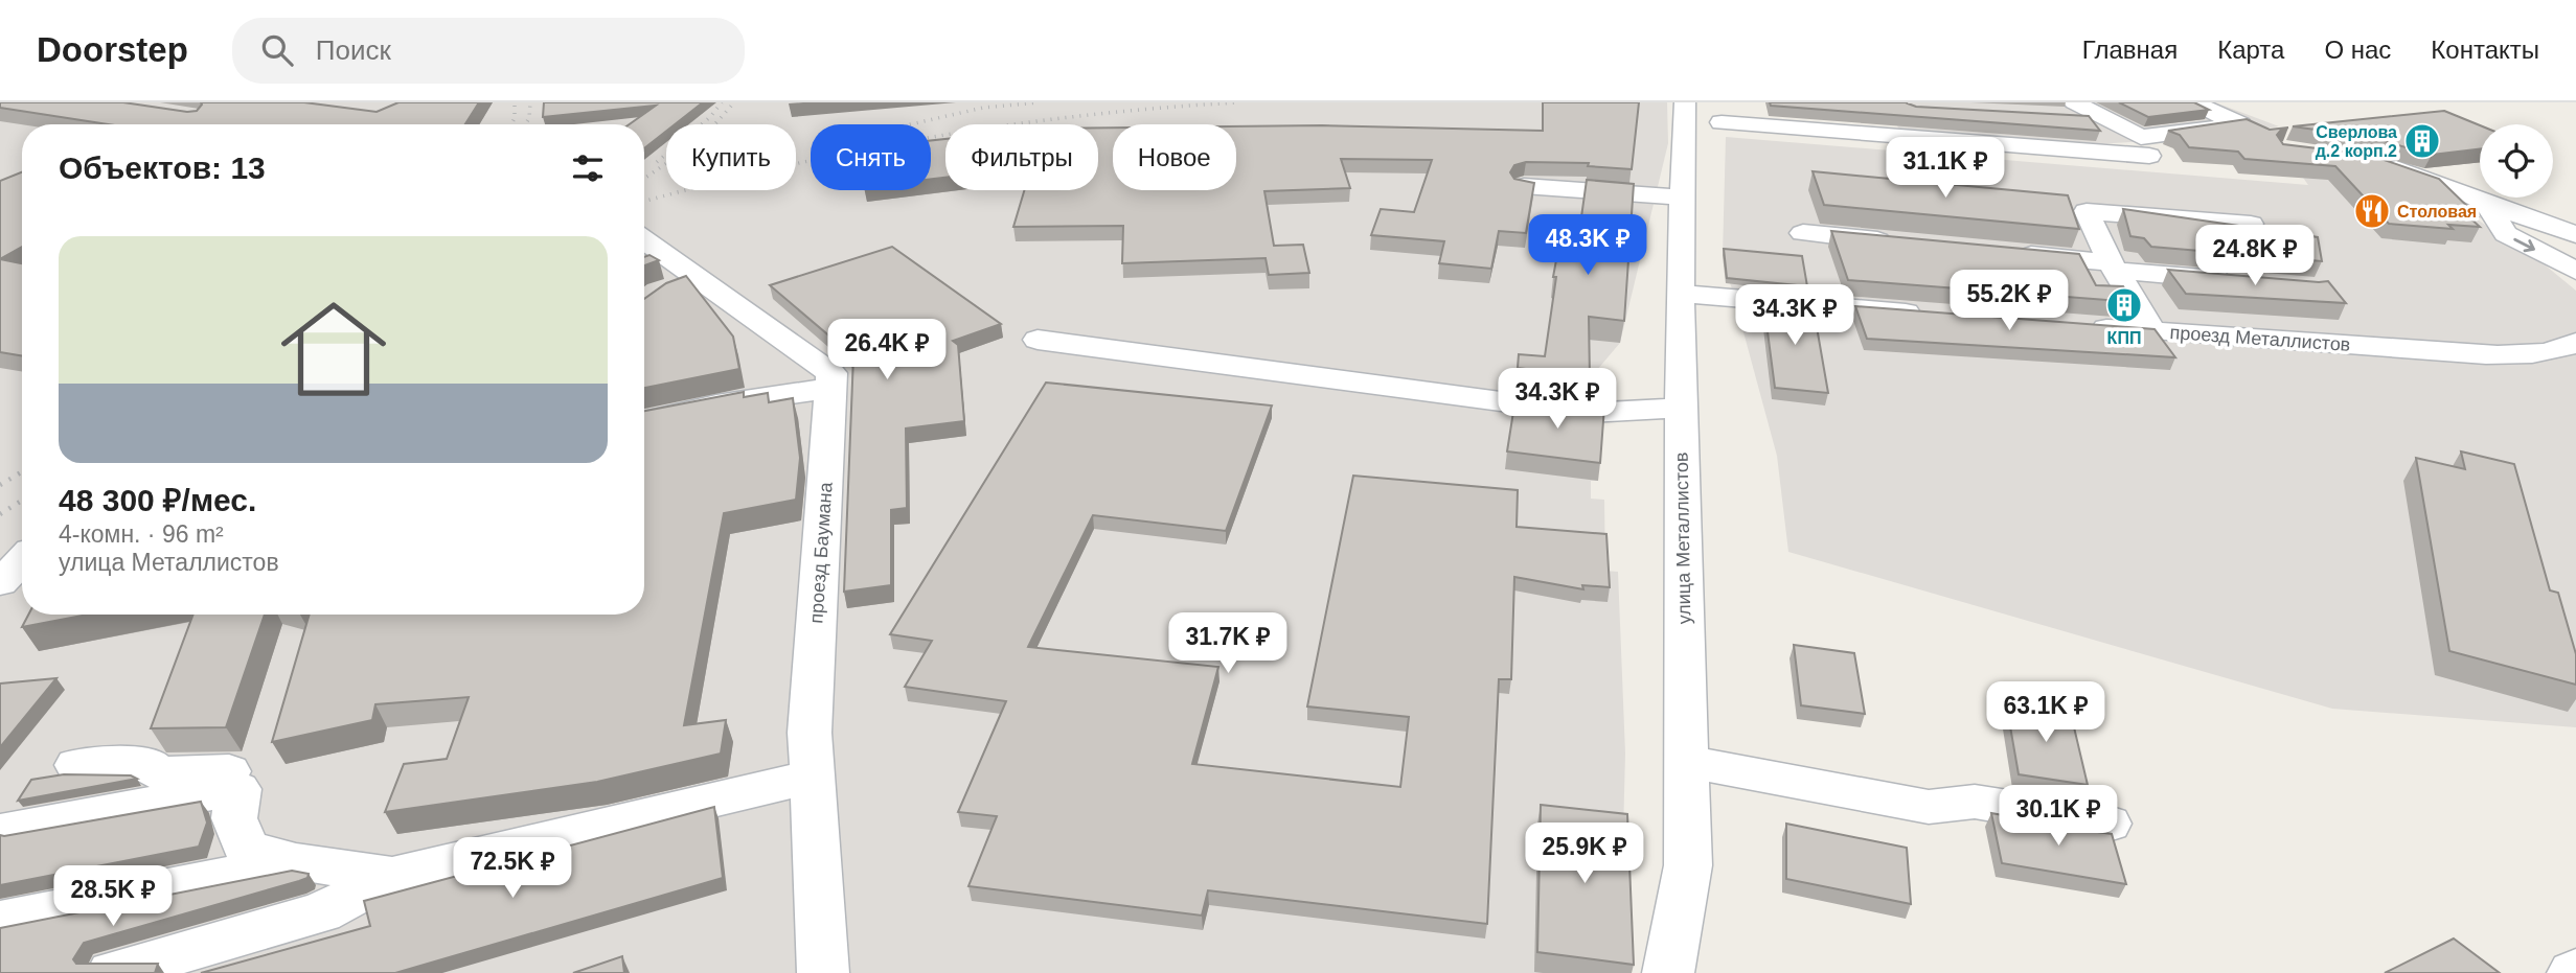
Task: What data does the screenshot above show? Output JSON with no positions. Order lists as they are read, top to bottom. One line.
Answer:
{"streets":{"street":["проезд Металлистов","улица Металлистов","проезд Баумана"]},"places":{"building":["Сверлова д.2 корп.2","КПП"],"restaurant":["Столовая"]},"page":{"header":"Doorstep","search":"Поиск","nav":["Главная","Карта","О нас","Контакты"],"chip":["Купить","Снять","Фильтры","Новое"],"heading":"Объектов: 13","price":["31.1K ₽","48.3K ₽","24.8K ₽","55.2K ₽","34.3K ₽","26.4K ₽","34.3K ₽","31.7K ₽","63.1K ₽","30.1K ₽","25.9K ₽","72.5K ₽","28.5K ₽"],"list":[{"name":"48 300 ₽/мес.","note":"4-комн. · 96 m² · улица Металлистов"}]}}
